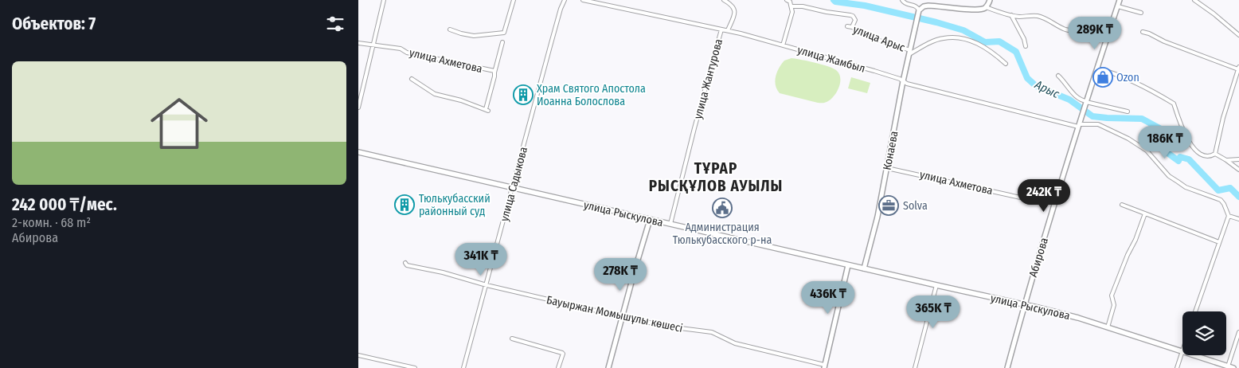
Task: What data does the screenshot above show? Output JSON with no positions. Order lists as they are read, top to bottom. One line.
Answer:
{"streets":{"main road":["улица Рыскулова"],"street":["улица Арыс","улица Жамбыл","улица Ахметова","улица Жантурова","Конаева","улица Садыкова","Абирова","Бауыржан Момышұлы көшесі"]},"crossings":[["улица Арыс","Конаева"],["улица Жамбыл","улица Жантурова"],["улица Жамбыл","Конаева"],["улица Жамбыл","Абирова"],["улица Ахметова","Конаева"],["улица Жантурова","улица Рыскулова"],["Конаева","улица Рыскулова"],["улица Садыкова","улица Рыскулова"],["улица Садыкова","Бауыржан Момышұлы көшесі"],["улица Рыскулова","Абирова"]],"districts":["ТҰРАР РЫСҚҰЛОВ АУЫЛЫ"],"water":["Арыс"],"places":{"shop":["Ozon"],"building":["Храм Святого Апостола Иоанна Болослова","Тюлькубасский районный суд"],"office":["Solva"],"public building":["Администрация Тюлькубасского р-на"]},"page":{"heading":"Объектов: 7","price":["289K ₸","186K ₸","242K ₸","341K ₸","278K ₸","436K ₸","365K ₸"],"list":[{"name":"242 000 ₸/мес.","note":"2-комн. · 68 m² · Абирова"}]}}
